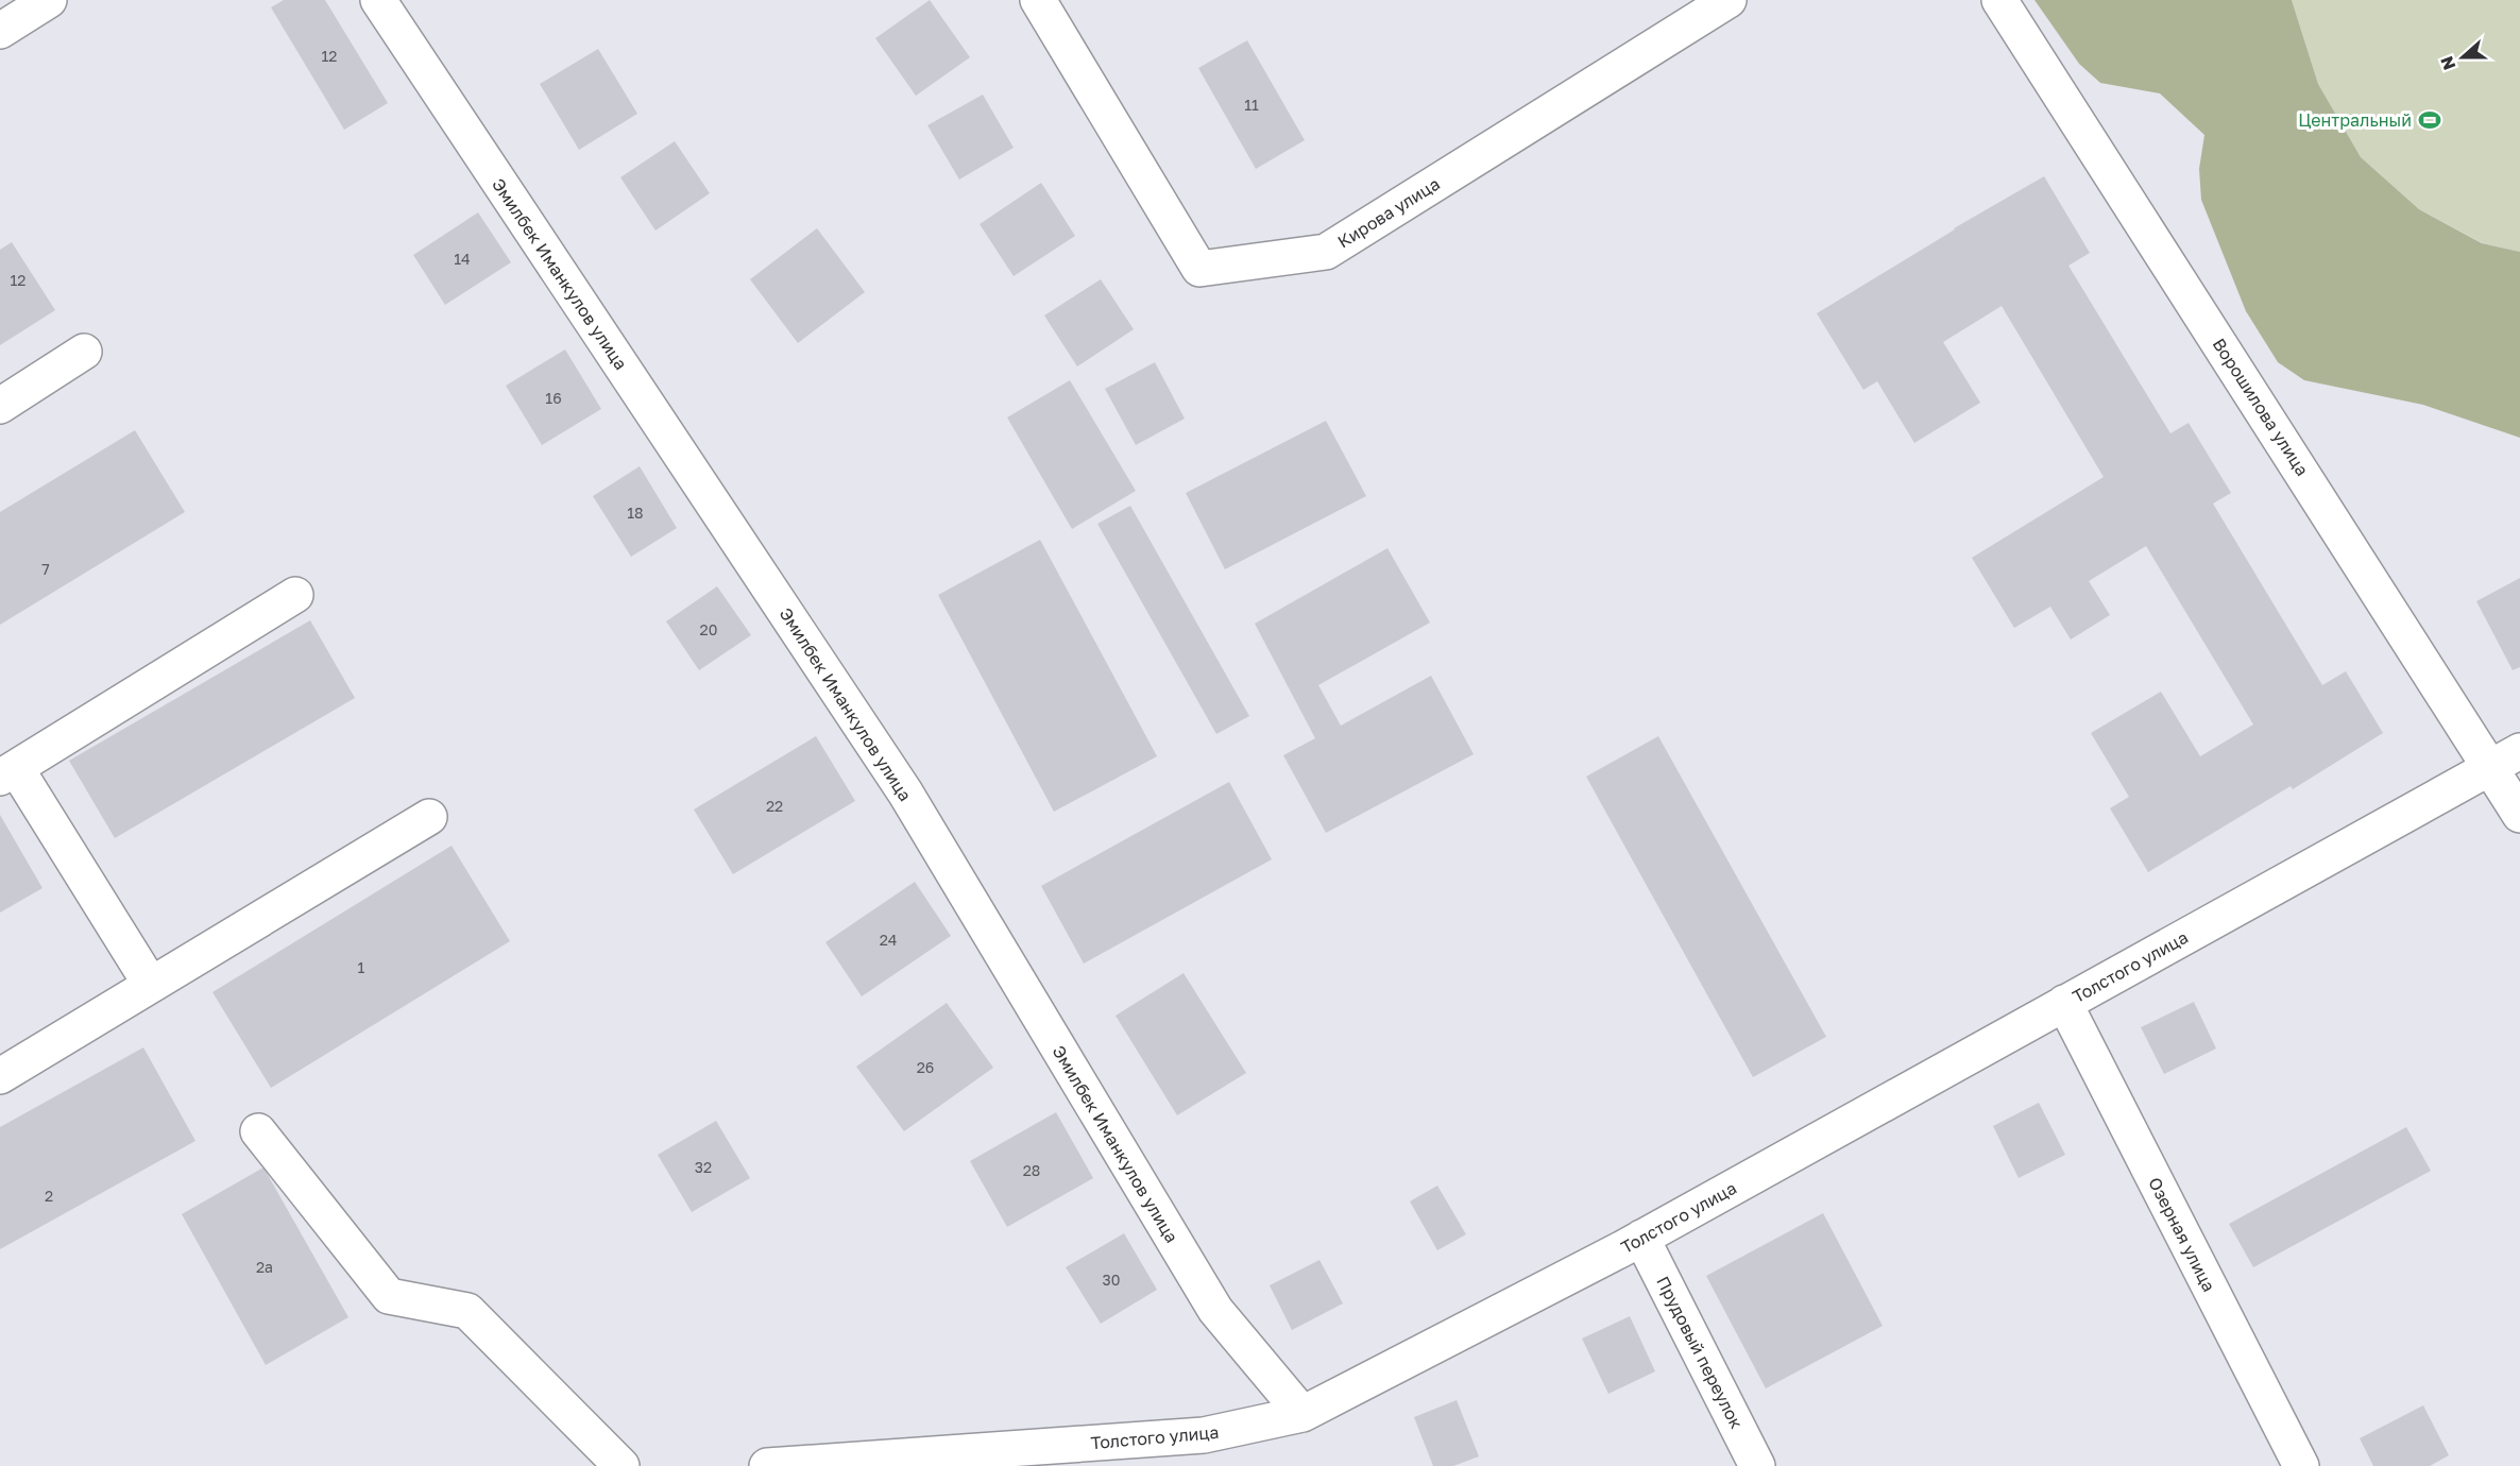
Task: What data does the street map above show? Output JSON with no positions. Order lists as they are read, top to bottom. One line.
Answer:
{"streets":{"street":["Кирова улица","Эмилбек Иманкулов улица","Ворошилова улица","Толстого улица","Озерная улица","Прудовый переулок"]},"crossings":[["Эмилбек Иманкулов улица","Толстого улица"],["Ворошилова улица","Толстого улица"],["Толстого улица","Озерная улица"],["Толстого улица","Прудовый переулок"]],"places":{"sports":["Центральный"]},"house_numbers":["12","11","14","12","16","18","7","20","22","24","1","26","32","28","2","2а","30"],"north":"left"}
